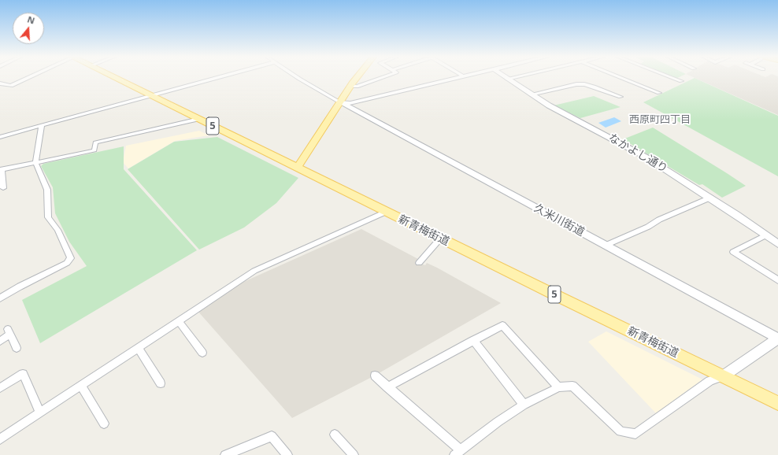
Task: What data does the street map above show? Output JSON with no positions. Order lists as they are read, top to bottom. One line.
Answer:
{"streets":{"main road":["5","新青梅街道"],"street":["なかよし通り","久米川街道"]},"districts":["西原町四丁目"],"north":"top"}
